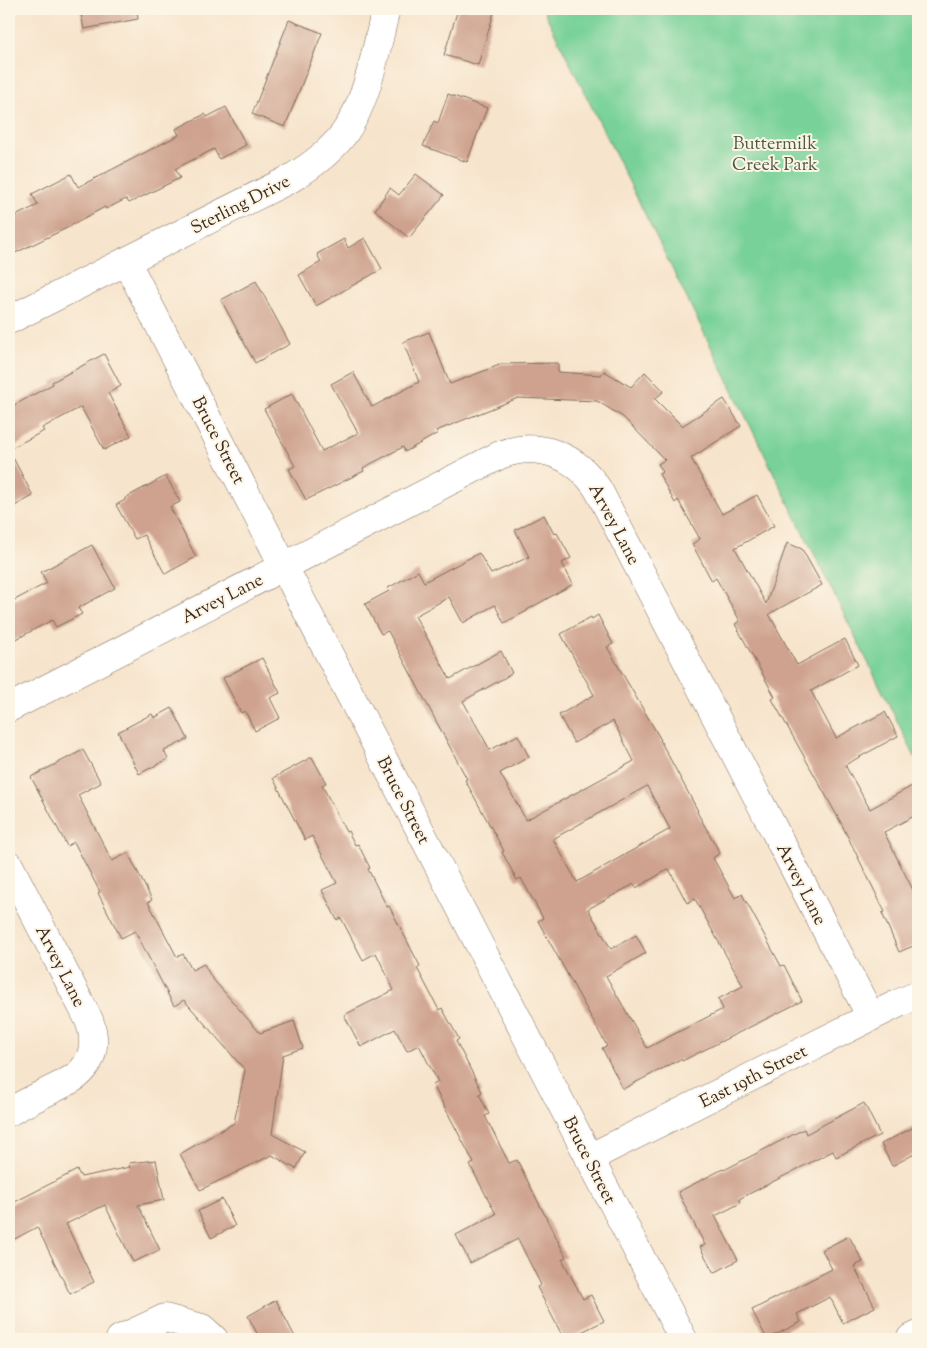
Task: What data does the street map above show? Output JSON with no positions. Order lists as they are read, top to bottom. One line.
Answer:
{"streets":{"street":["Sterling Drive","Bruce Street","Arvey Lane","East 19th Street"]},"crossings":[["Sterling Drive","Bruce Street"],["Bruce Street","Arvey Lane"],["Bruce Street","East 19th Street"],["Arvey Lane","East 19th Street"]],"parks":["Buttermilk Creek Park"]}
